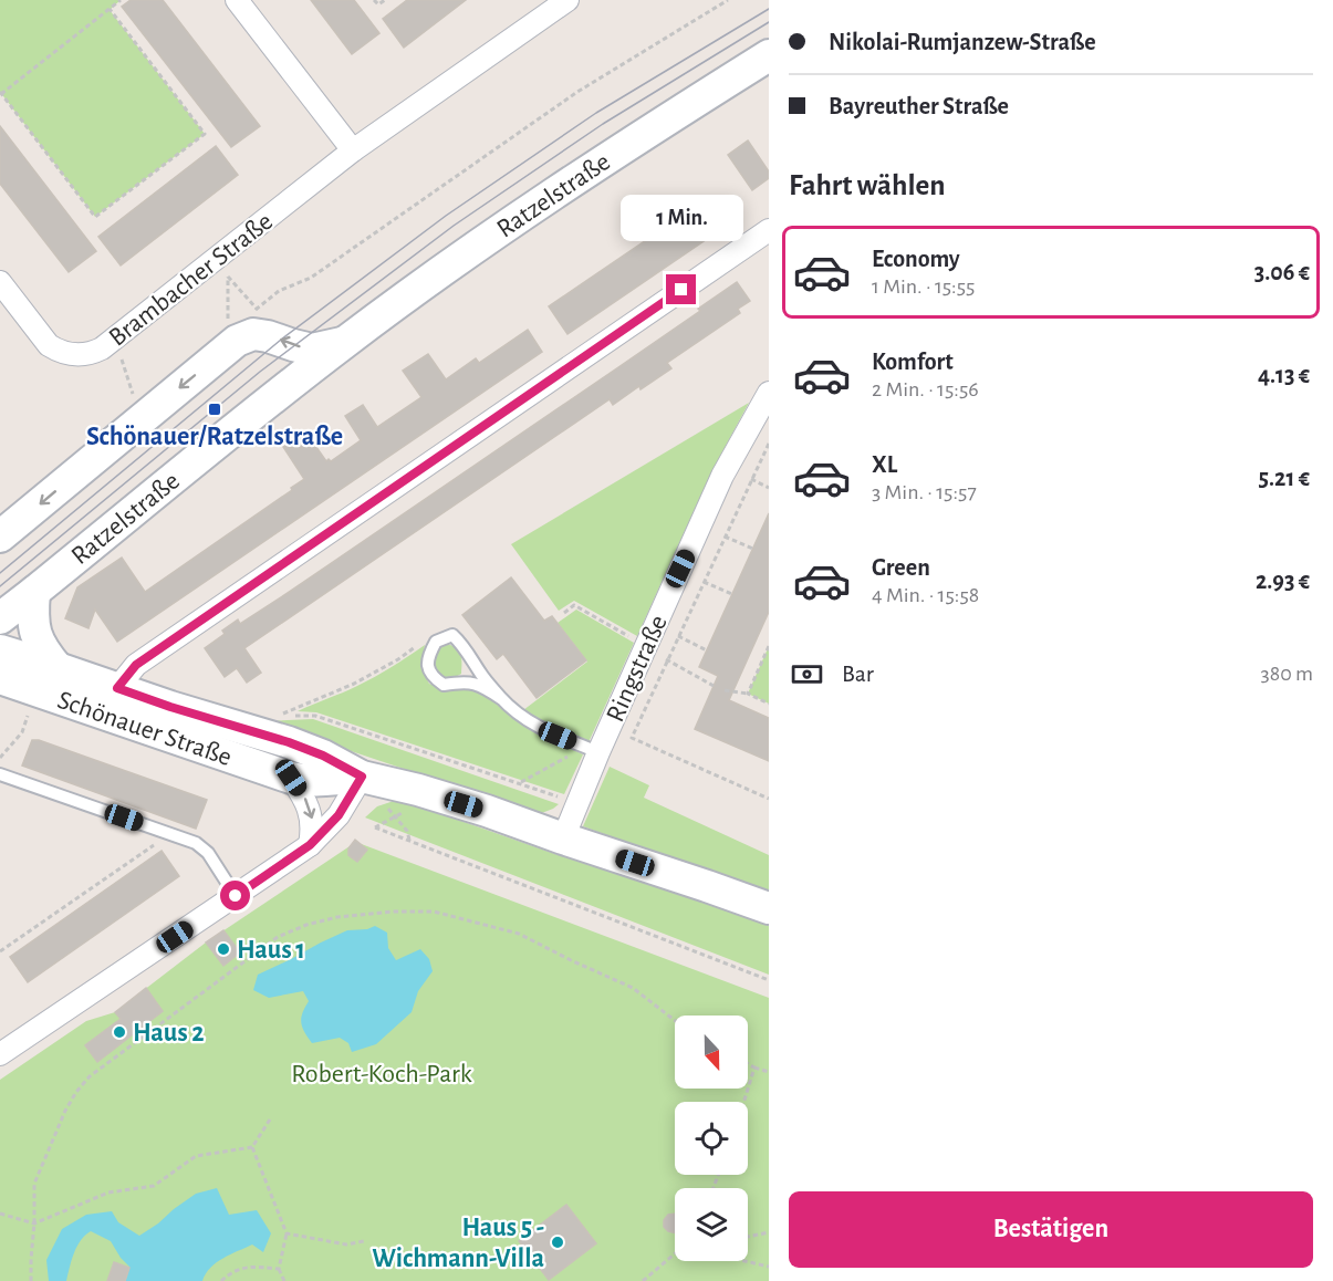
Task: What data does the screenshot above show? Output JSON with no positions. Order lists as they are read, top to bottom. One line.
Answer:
{"streets":{"main road":["Ratzelstraße","Schönauer Straße"],"street":["Brambacher Straße","Ringstraße"]},"crossings":[["Ringstraße","Schönauer Straße"]],"parks":["Robert-Koch-Park"],"places":{"transit":["Schönauer/Ratzelstraße"],"other":["Haus 1","Haus 2","Haus 5 - Wichmann-Villa"]},"north":"bottom","page":{"banner":["Nikolai-Rumjanzew-Straße","Bayreuther Straße"],"heading":"Fahrt wählen","bubble":"1 Min.","list":[{"name":"Economy","note":"1 Min. · 15:55","value":"3.06 €"},{"name":"Komfort","note":"2 Min. · 15:56","value":"4.13 €"},{"name":"XL","note":"3 Min. · 15:57","value":"5.21 €"},{"name":"Green","note":"4 Min. · 15:58","value":"2.93 €"}],"pay":["Bar","380 m"],"buttons":"Bestätigen"}}
